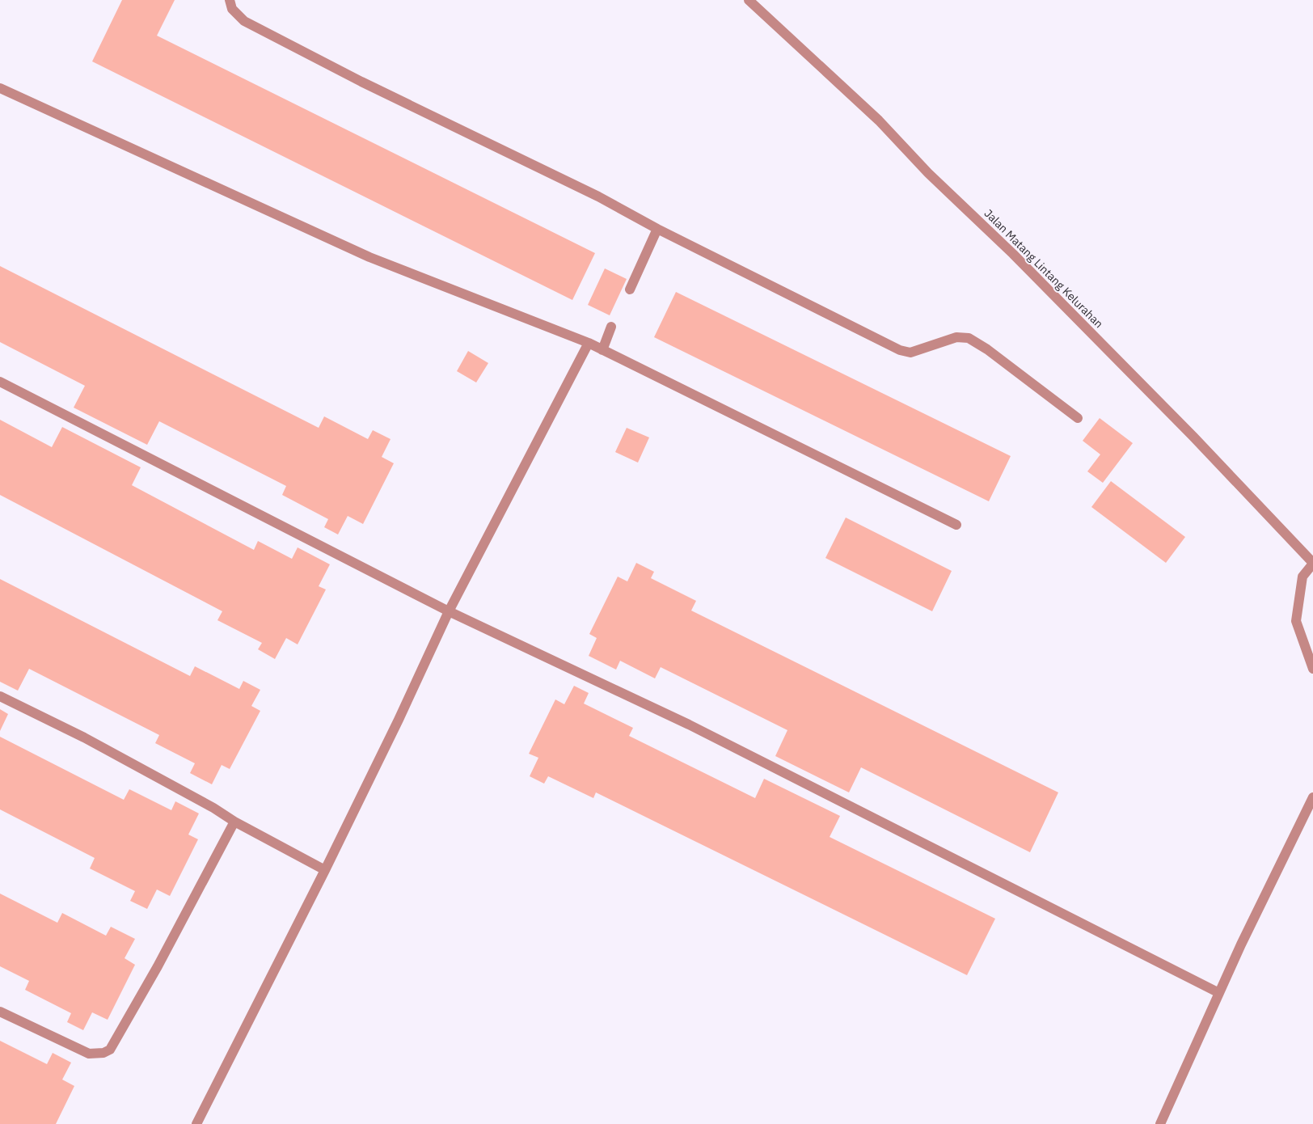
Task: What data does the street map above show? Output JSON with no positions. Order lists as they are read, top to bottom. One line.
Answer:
{"streets":{"lane":["Jalan Matang Lintang Kelurahan"]}}
